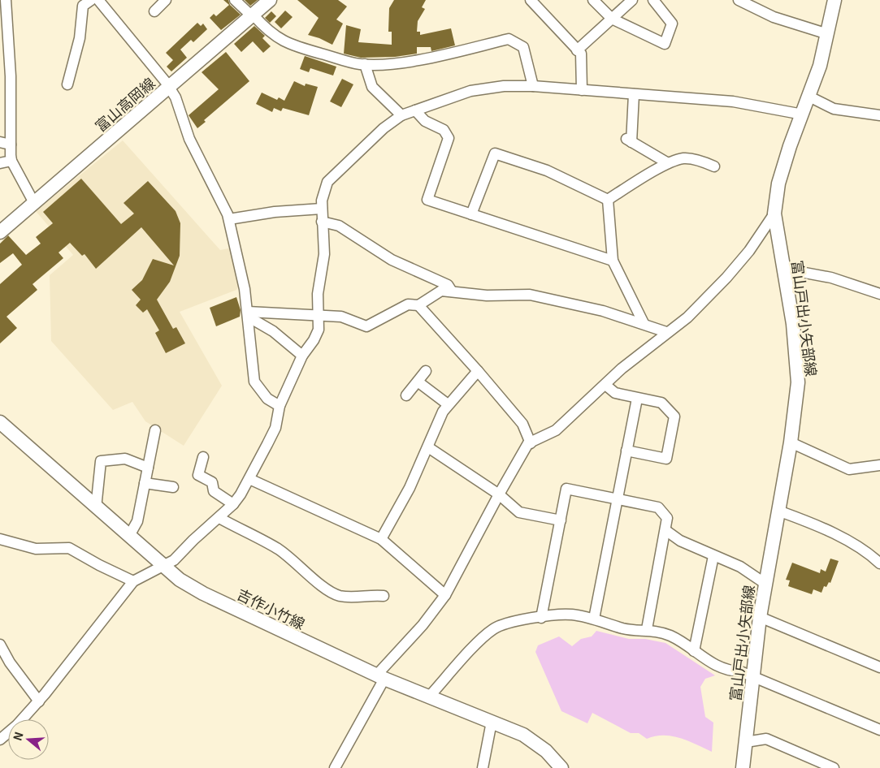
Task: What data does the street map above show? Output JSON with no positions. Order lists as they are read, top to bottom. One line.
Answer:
{"streets":{"main road":["富山高岡線","富山戸出小矢部線","吉作小竹線"]},"north":"left"}
